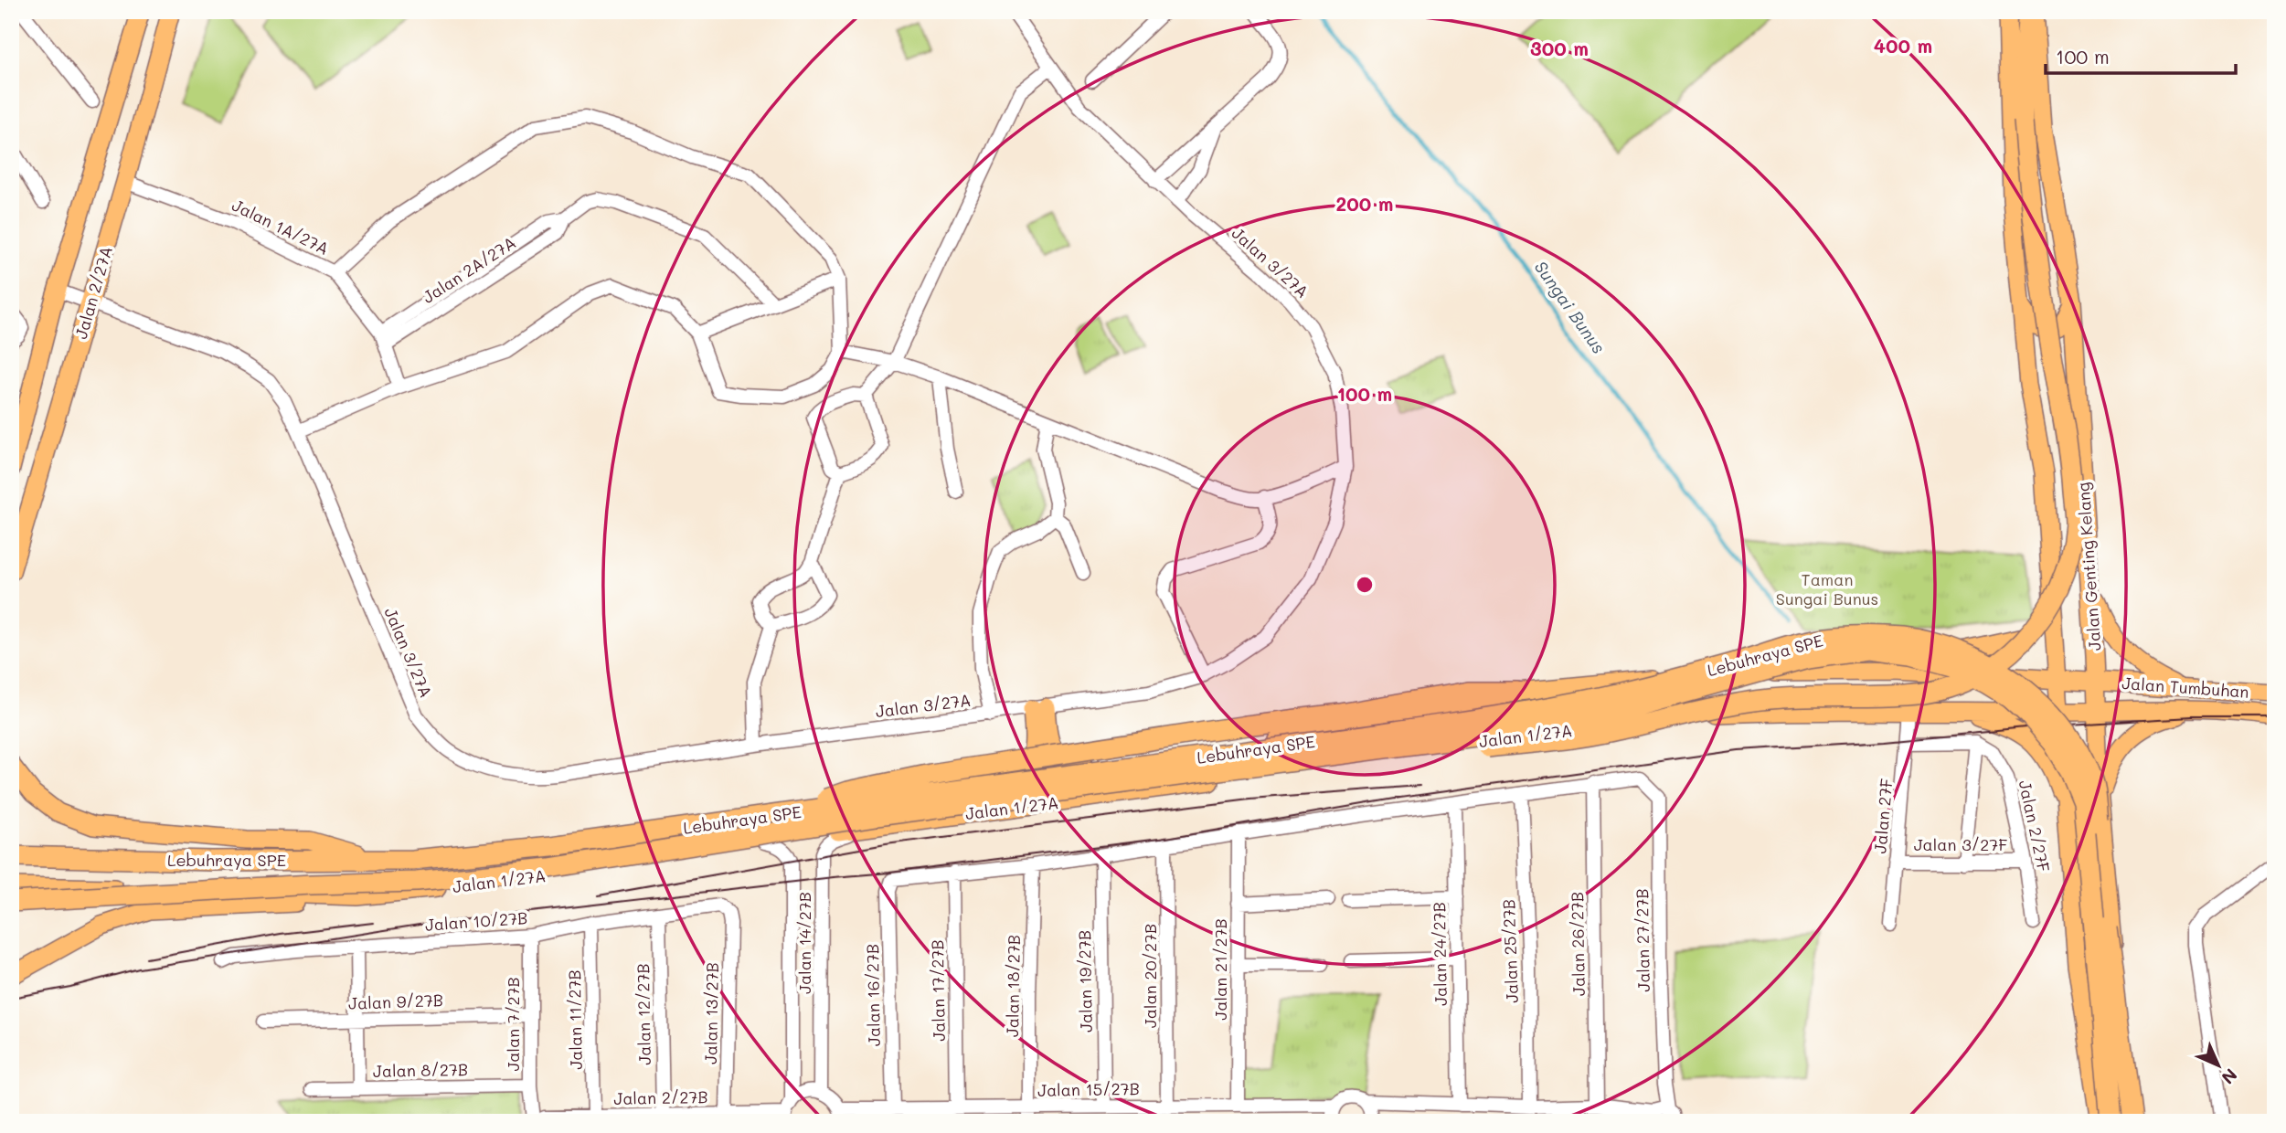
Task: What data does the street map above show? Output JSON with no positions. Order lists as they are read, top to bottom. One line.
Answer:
{"streets":{"highway":["Lebuhraya SPE"],"main road":["Jalan 2/27A","Jalan Genting Kelang","Jalan Tumbuhan","Jalan 1/27A"],"street":["Jalan 1A/27A","Jalan 3/27A","Jalan 2A/27A","Jalan 27F","Jalan 2/27F","Jalan 3/27F","Jalan 10/27B","Jalan 27/27B","Jalan 14/27B","Jalan 26/27B","Jalan 25/27B","Jalan 24/27B","Jalan 21/27B","Jalan 20/27B","Jalan 19/27B","Jalan 18/27B","Jalan 17/27B","Jalan 16/27B","Jalan 9/27B","Jalan 13/27B","Jalan 12/27B","Jalan 11/27B","Jalan 7/27B","Jalan 8/27B","Jalan 15/27B","Jalan 2/27B"]},"crossings":[["Jalan 1A/27A","Jalan 2A/27A"],["Jalan 1A/27A","Jalan 2/27A"],["Jalan 3/27A","Jalan 2/27A"],["Jalan Genting Kelang","Jalan Tumbuhan"],["Jalan Genting Kelang","Jalan 1/27A"],["Lebuhraya SPE","Jalan 1/27A"],["Jalan Tumbuhan","Jalan 1/27A"],["Jalan 1/27A","Jalan 27F"],["Jalan 1/27A","Jalan 14/27B"],["Jalan 27F","Jalan 3/27F"],["Jalan 2/27F","Jalan 3/27F"],["Jalan 10/27B","Jalan 13/27B"],["Jalan 10/27B","Jalan 12/27B"],["Jalan 10/27B","Jalan 11/27B"],["Jalan 10/27B","Jalan 7/27B"],["Jalan 27/27B","Jalan 26/27B"],["Jalan 14/27B","Jalan 2/27B"],["Jalan 21/27B","Jalan 15/27B"],["Jalan 20/27B","Jalan 15/27B"],["Jalan 19/27B","Jalan 15/27B"],["Jalan 18/27B","Jalan 15/27B"],["Jalan 17/27B","Jalan 16/27B"],["Jalan 17/27B","Jalan 15/27B"],["Jalan 16/27B","Jalan 15/27B"],["Jalan 9/27B","Jalan 7/27B"],["Jalan 13/27B","Jalan 2/27B"],["Jalan 12/27B","Jalan 2/27B"],["Jalan 11/27B","Jalan 2/27B"],["Jalan 7/27B","Jalan 8/27B"],["Jalan 7/27B","Jalan 2/27B"]],"water":["Sungai Bunus"],"parks":["Taman Sungai Bunus"],"scale_bar":"100 m","north":"bottom right","rings":["400 m","300 m","200 m","100 m"]}
